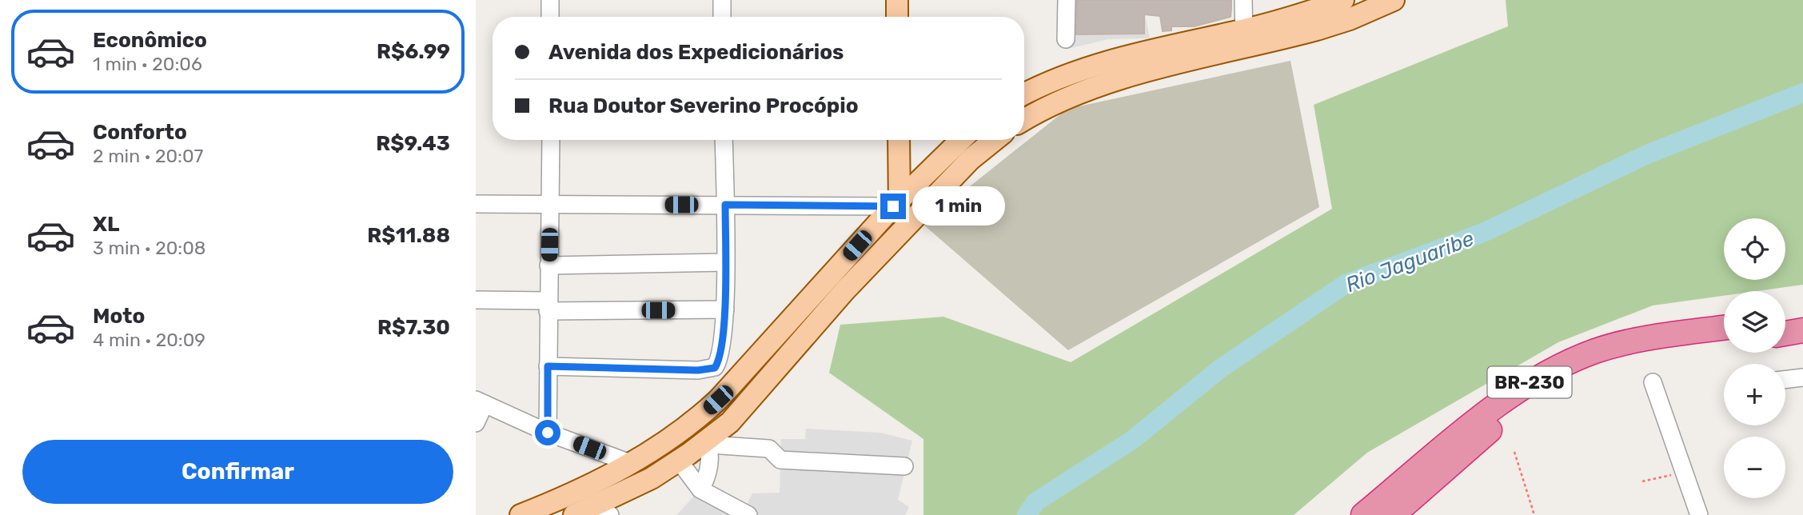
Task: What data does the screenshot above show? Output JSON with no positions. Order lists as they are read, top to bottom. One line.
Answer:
{"streets":{"highway":["BR-230"]},"water":["Rio Jaguaribe"],"page":{"list":[{"name":"Econômico","note":"1 min · 20:06","value":"R$6.99"},{"name":"Conforto","note":"2 min · 20:07","value":"R$9.43"},{"name":"XL","note":"3 min · 20:08","value":"R$11.88"},{"name":"Moto","note":"4 min · 20:09","value":"R$7.30"}],"banner":["Avenida dos Expedicionários","Rua Doutor Severino Procópio"],"bubble":"1 min","map_buttons":["+","−"],"buttons":"Confirmar"}}
